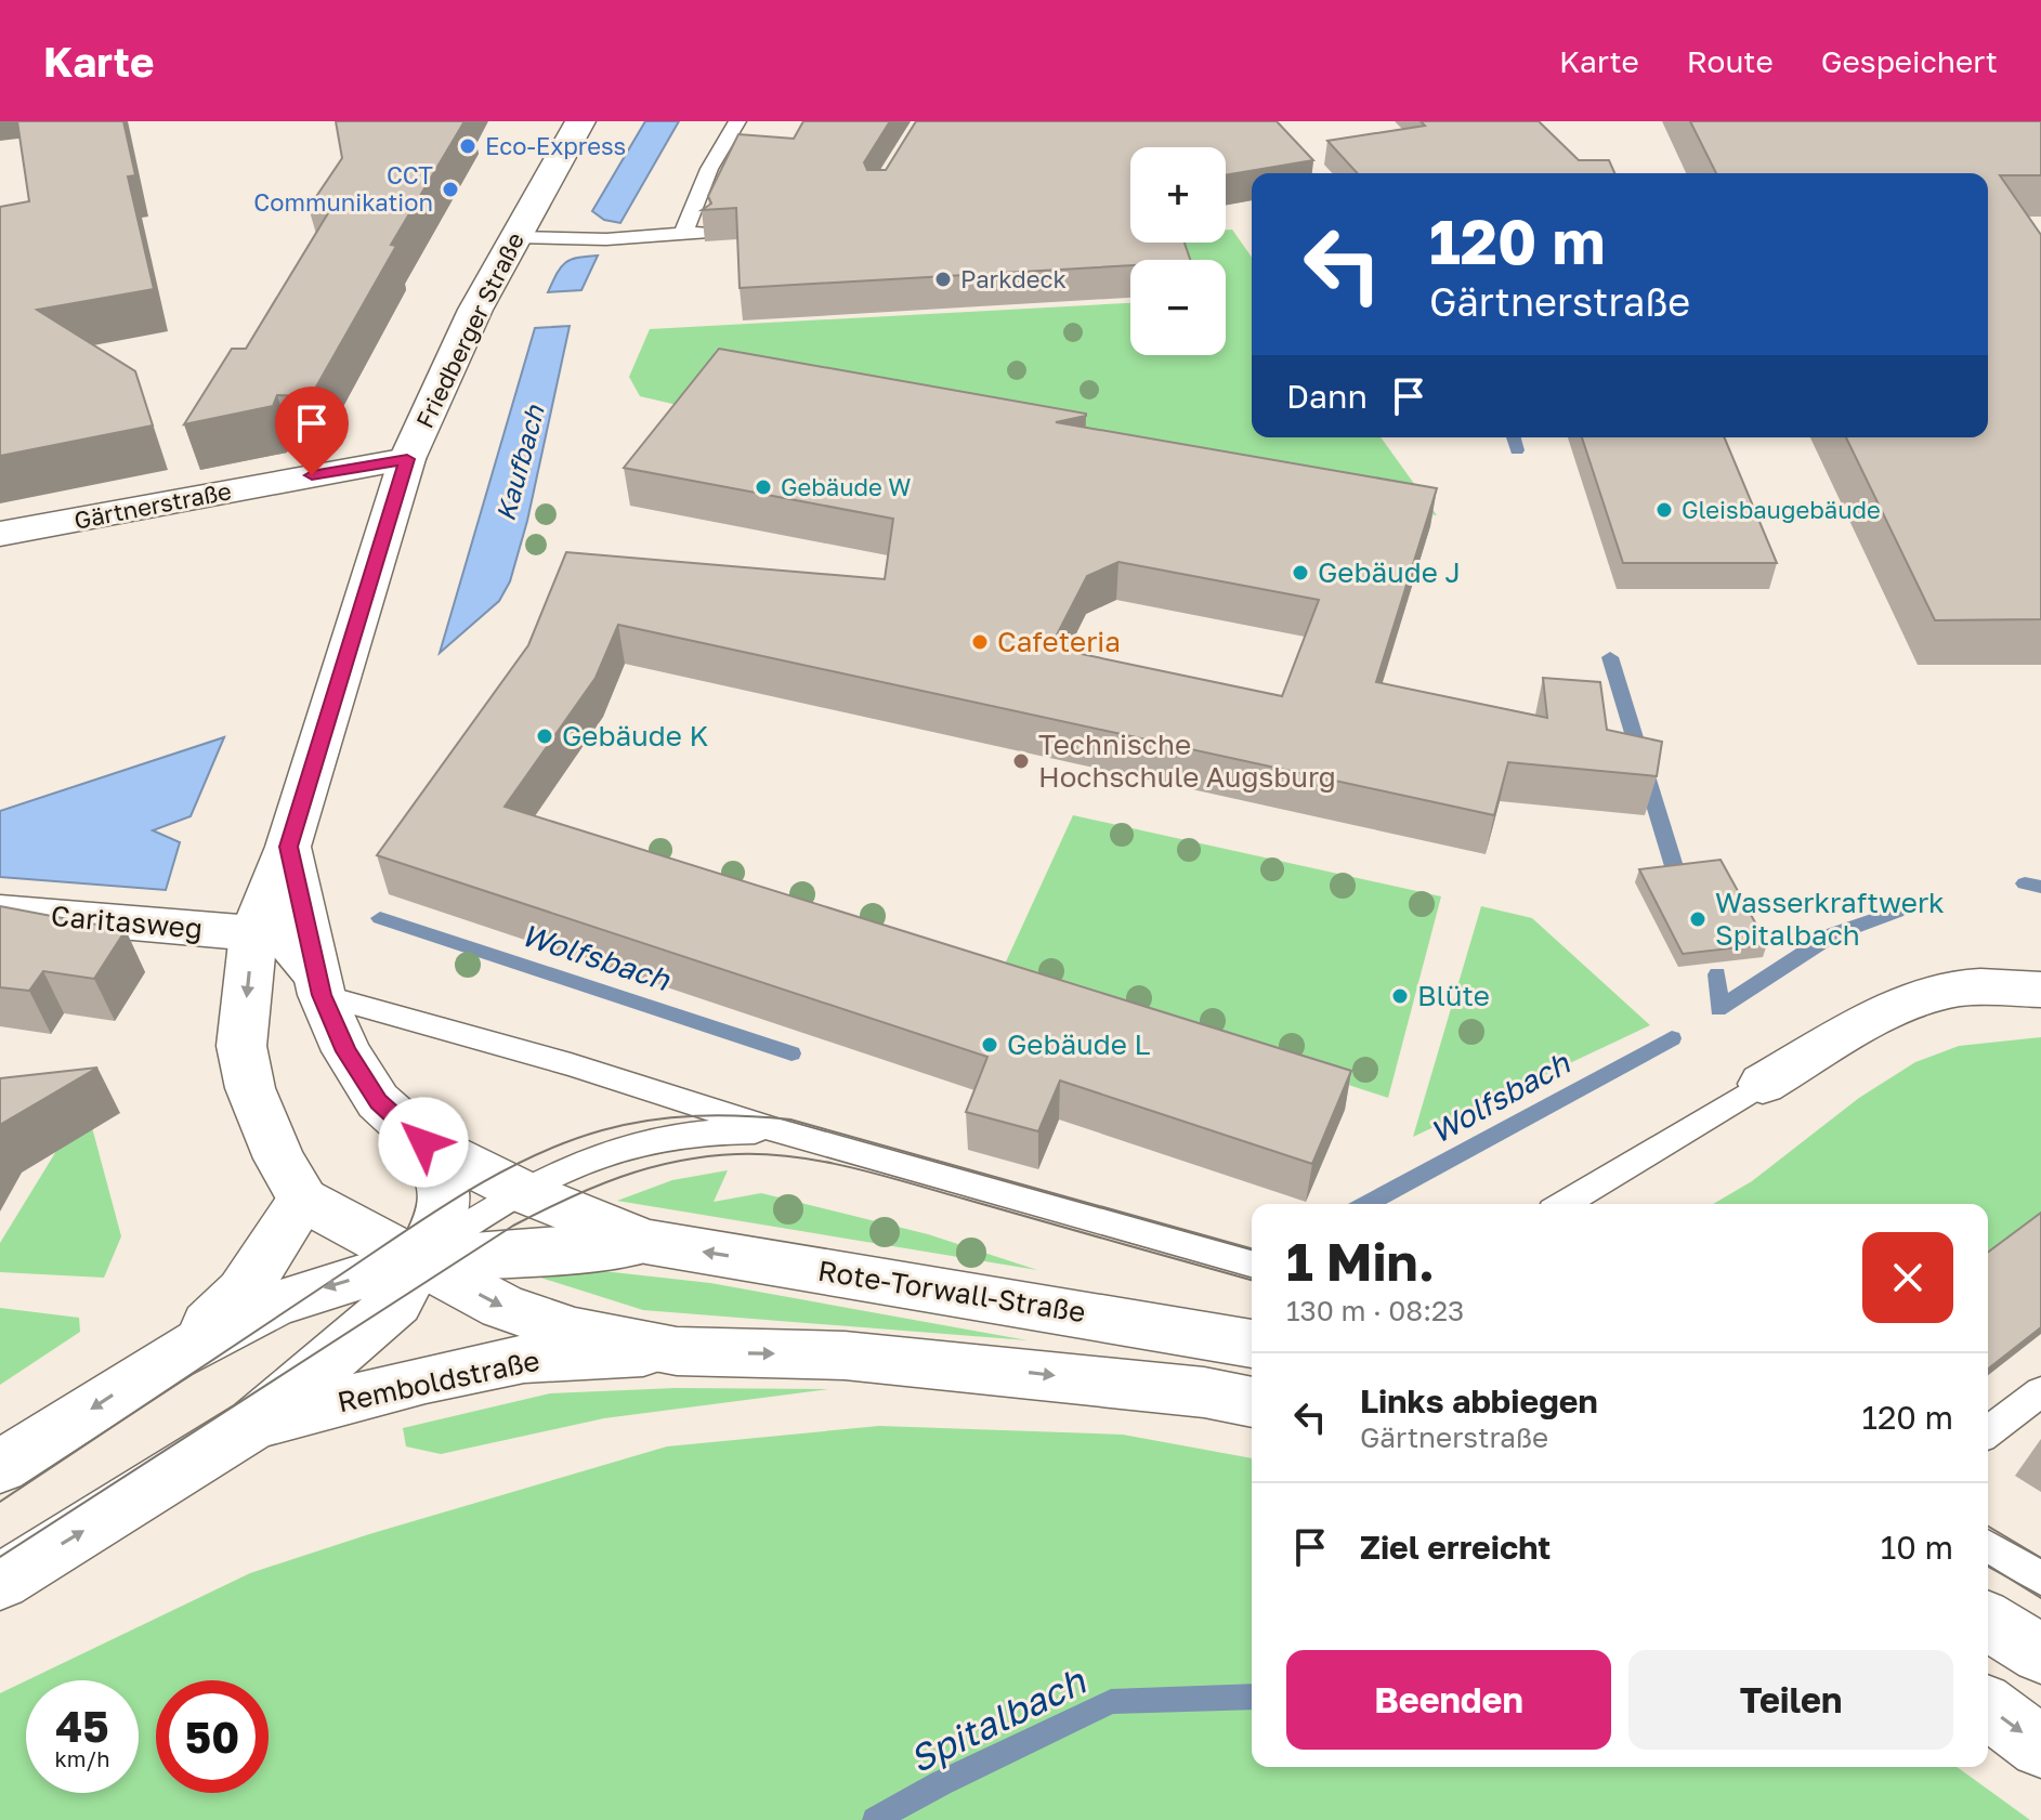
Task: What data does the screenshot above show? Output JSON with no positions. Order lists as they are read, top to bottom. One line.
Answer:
{"streets":{"main road":["Friedberger Straße","Gärtnerstraße","Caritasweg","Rote-Torwall-Straße","Remboldstraße"]},"crossings":[["Friedberger Straße","Gärtnerstraße"],["Friedberger Straße","Caritasweg"],["Friedberger Straße","Rote-Torwall-Straße"],["Friedberger Straße","Remboldstraße"]],"water":["Kaufbach","Wolfsbach","Spitalbach"],"places":["Eco-Express","CCT Communikation","Parkdeck","Gebäude W","Gleisbaugebäude","Gebäude J","Cafeteria","Gebäude K","Technische Hochschule Augsburg","Wasserkraftwerk Spitalbach","Blüte","Gebäude L"],"page":{"header":"Karte","nav":["Karte","Route","Gespeichert"],"map_buttons":["+","−"],"turn":["120 m","Gärtnerstraße"],"then":"Dann","heading":["1 Min.","130 m · 08:23"],"list":[{"name":"Links abbiegen","note":"Gärtnerstraße","value":"120 m"},{"name":"Ziel erreicht","value":"10 m"}],"buttons":["Beenden","Teilen"],"speed":"45 km/h","limit":"50"}}
